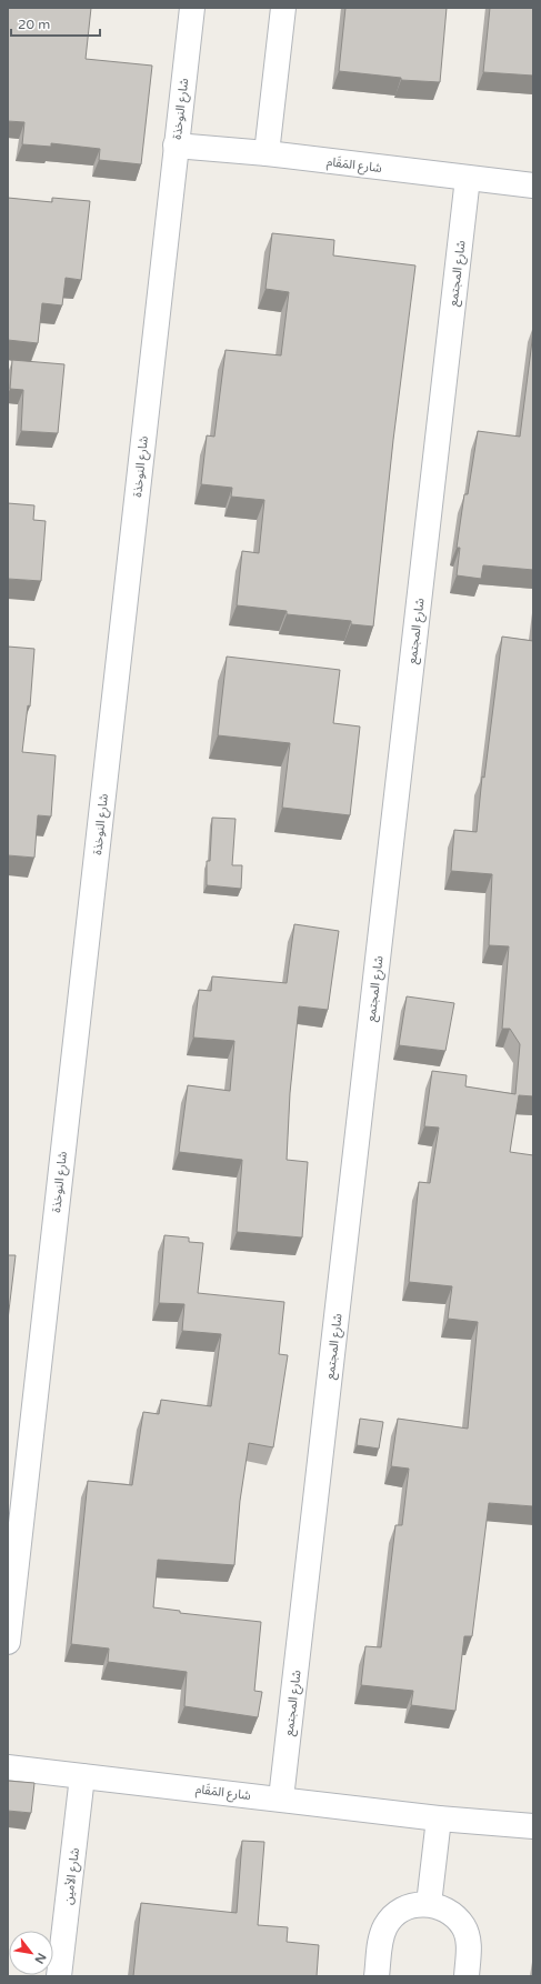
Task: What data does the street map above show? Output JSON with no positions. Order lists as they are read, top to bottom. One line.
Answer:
{"streets":{"street":["شارع النوخذة","شارع المَقَام","شارع المجتمع","شارع الأمين"]},"crossings":[["شارع النوخذة","شارع المَقَام"],["شارع المَقَام","شارع المجتمع"],["شارع المَقَام","شارع الأمين"]],"scale_bar":"20 m","north":"bottom right"}
